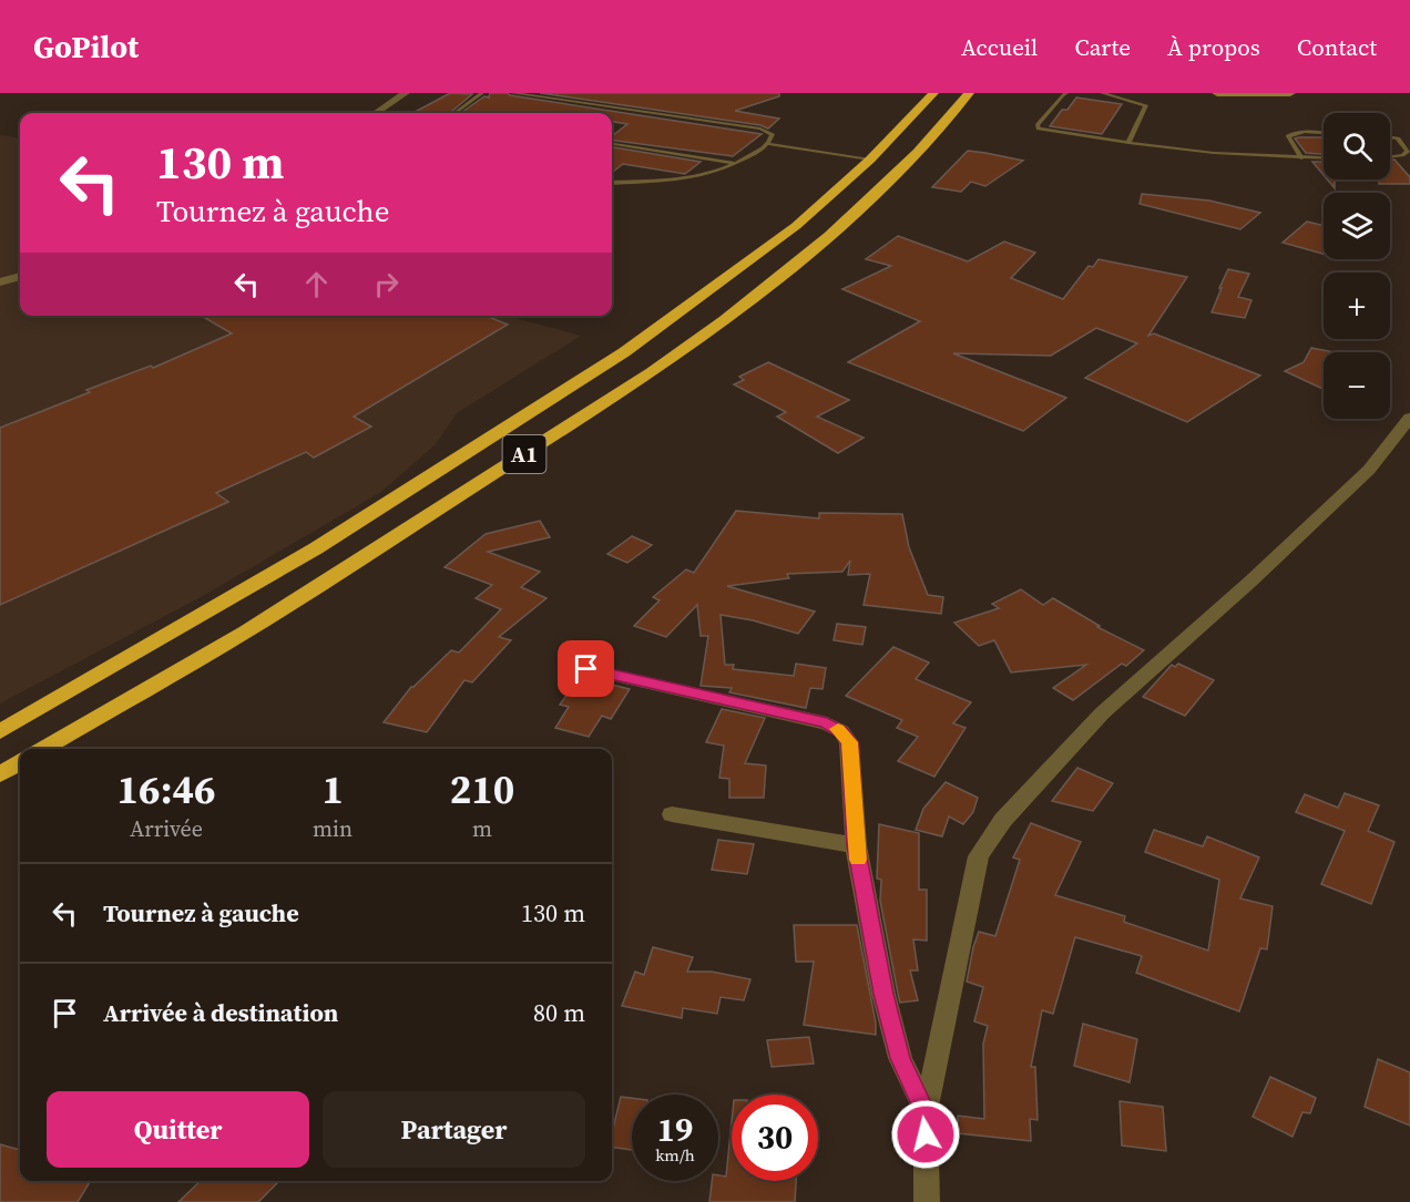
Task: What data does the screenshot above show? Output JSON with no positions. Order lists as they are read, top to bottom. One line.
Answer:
{"streets":{"highway":["A1"]},"page":{"header":"GoPilot","nav":["Accueil","Carte","À propos","Contact"],"map_buttons":["+","−"],"turn":["130 m","Tournez à gauche"],"eta":["16:46","Arrivée","1","min","210","m"],"list":[{"name":"Tournez à gauche","value":"130 m"},{"name":"Arrivée à destination","value":"80 m"}],"buttons":["Quitter","Partager"],"speed":"19 km/h","limit":"30"}}
